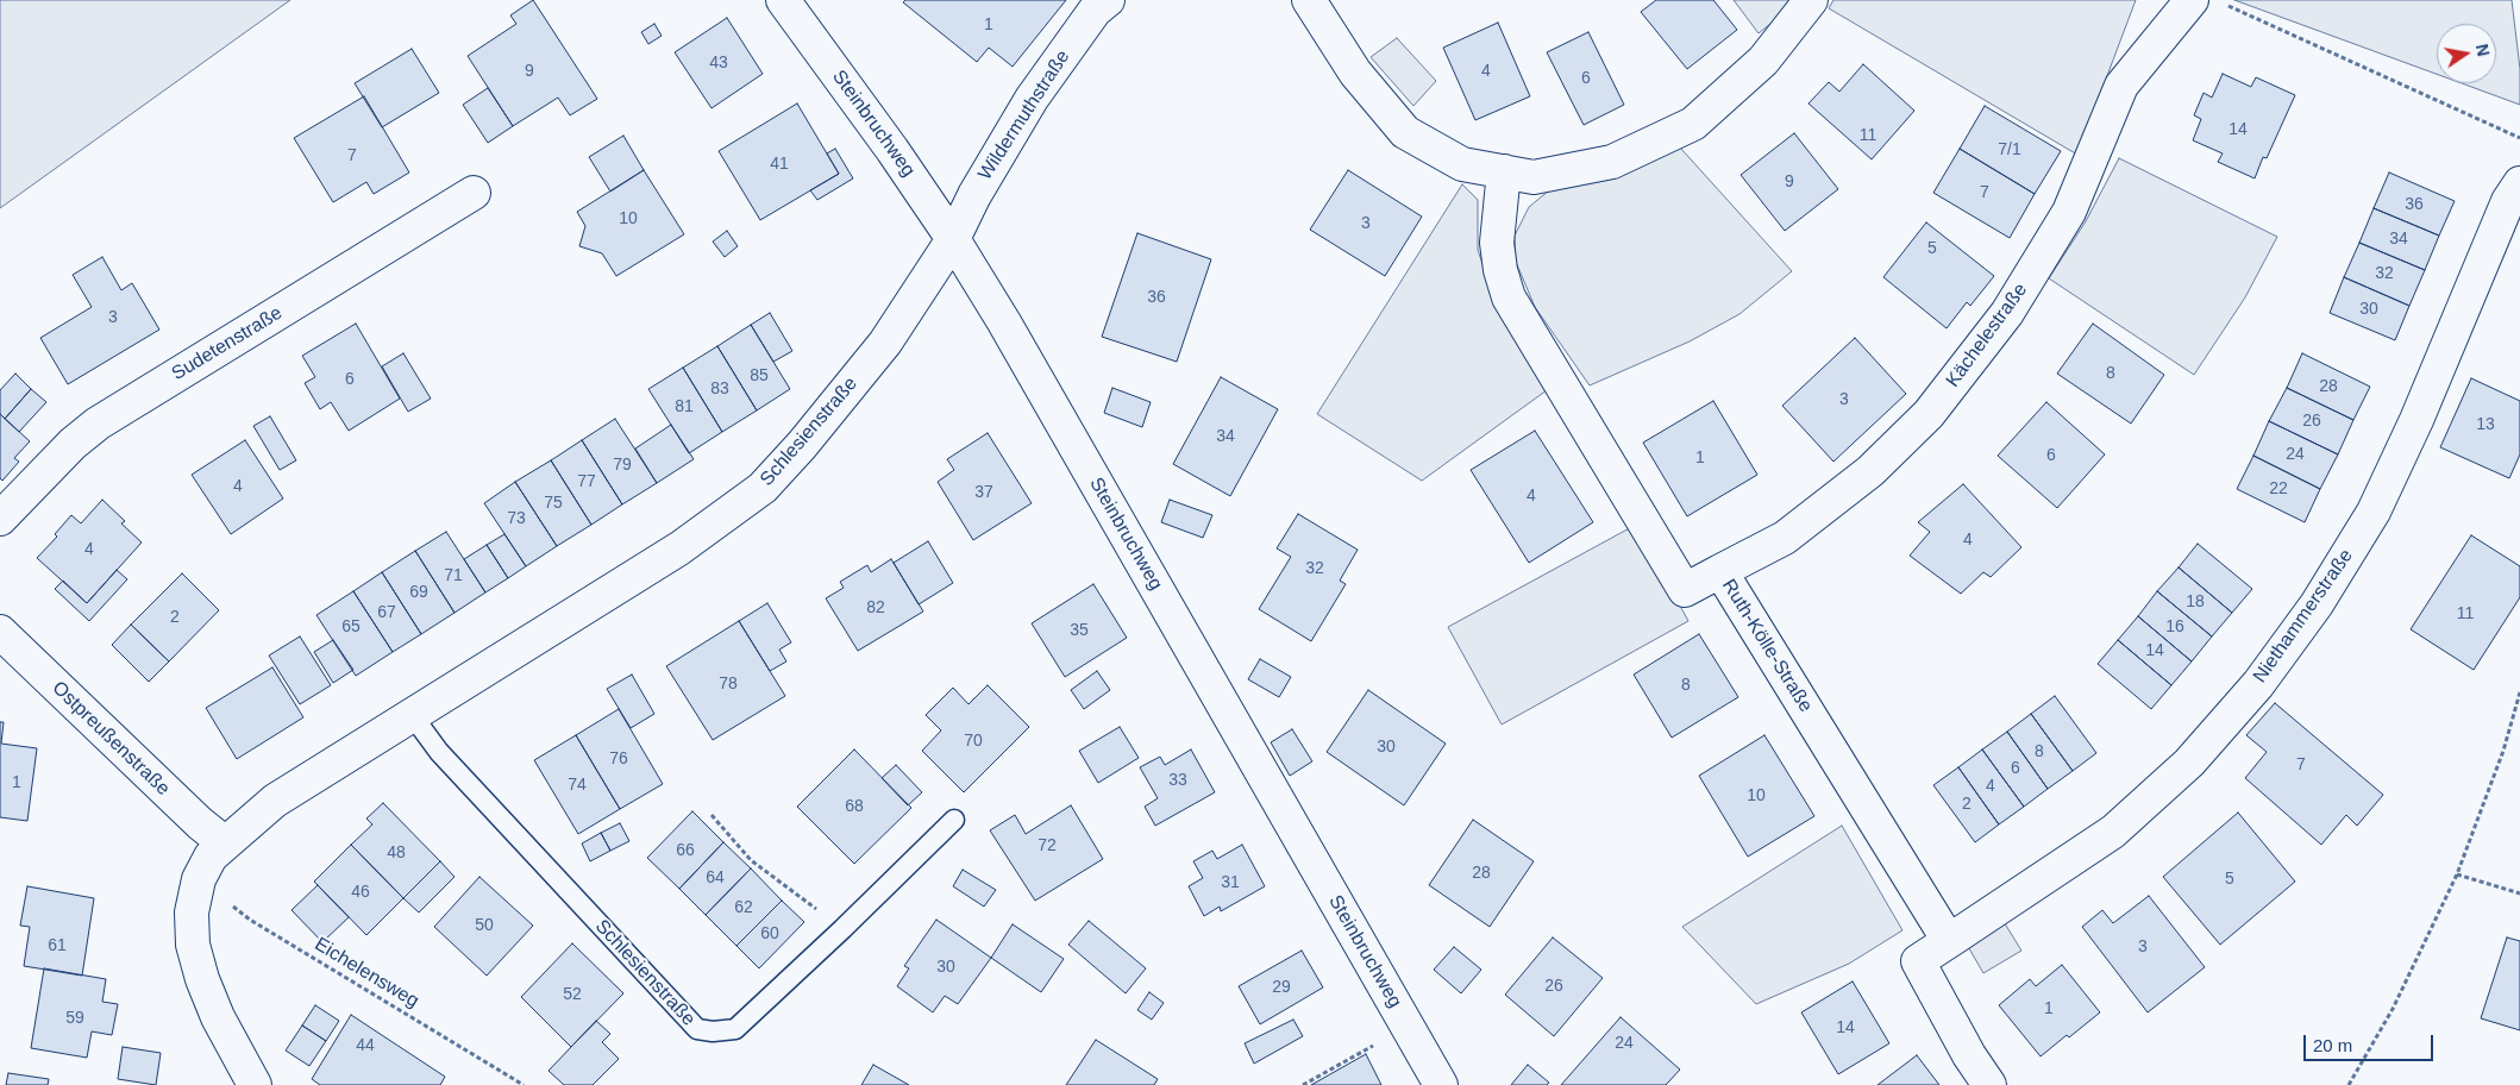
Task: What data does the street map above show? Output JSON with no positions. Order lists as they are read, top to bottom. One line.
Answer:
{"streets":{"street":["Wildermuthstraße","Steinbruchweg","Kächelestraße","Sudetenstraße","Schlesienstraße","Niethammerstraße","Ruth-Kölle-Straße","Ostpreußenstraße"],"path":["Eichelensweg"]},"crossings":[["Wildermuthstraße","Steinbruchweg"],["Wildermuthstraße","Schlesienstraße"],["Steinbruchweg","Schlesienstraße"],["Kächelestraße","Ruth-Kölle-Straße"],["Schlesienstraße","Ostpreußenstraße"],["Schlesienstraße","Eichelensweg"],["Niethammerstraße","Ruth-Kölle-Straße"]],"house_numbers":["1","43","9","4","6","14","11","7/1","7","41","9","7","36","10","3","34","5","32","36","30","3","8","85","6","28","83","3","81","26","13","34","24","6","1","79","77","4","22","37","4","75","73","4","4","32","71","69","18","82","67","11","2","65","16","35","14","78","8","70","30","8","76","7","6","33","1","74","4","10","2","68","72","66","48","28","64","5","31","46","62","50","60","61","3","30","26","29","52","1","59","14","24","44"],"scale_bar":"20 m","north":"right"}
